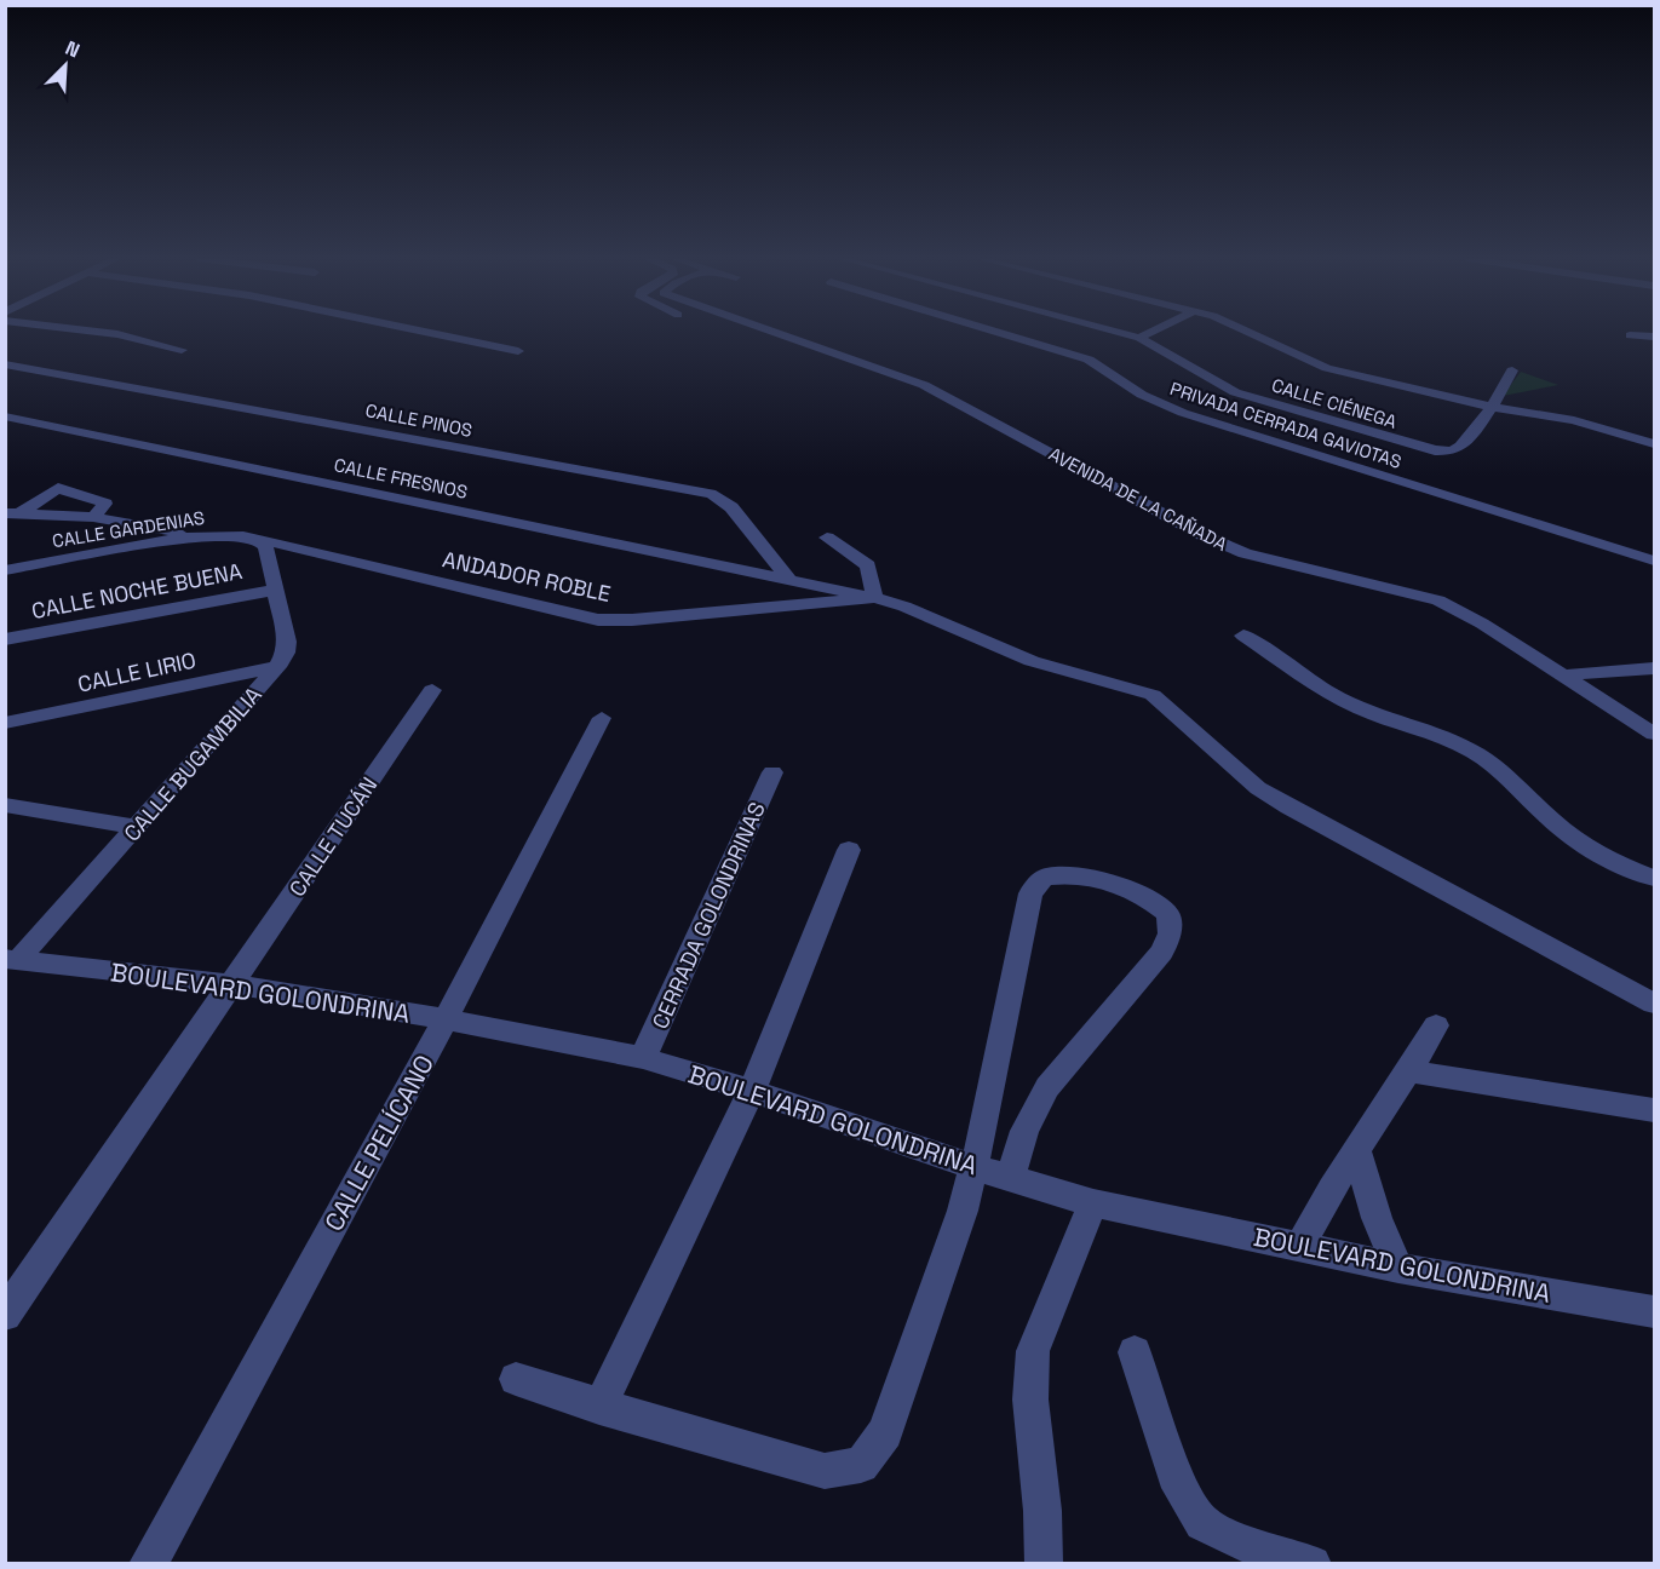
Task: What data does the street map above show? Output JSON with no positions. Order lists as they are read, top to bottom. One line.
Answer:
{"streets":{"street":["CALLE CIÉNEGA","CALLE PINOS","PRIVADA CERRADA GAVIOTAS","CALLE FRESNOS","AVENIDA DE LA CAÑADA","CALLE GARDENIAS","ANDADOR ROBLE","CALLE NOCHE BUENA","CALLE LIRIO","CALLE BUGAMBILIA","CALLE TUCÁN","CERRADA GOLONDRINAS","BOULEVARD GOLONDRINA","CALLE PELÍCANO"]},"crossings":[["CALLE PINOS","CALLE FRESNOS"],["CALLE FRESNOS","ANDADOR ROBLE"],["CALLE GARDENIAS","ANDADOR ROBLE"],["CALLE GARDENIAS","CALLE BUGAMBILIA"],["ANDADOR ROBLE","CALLE BUGAMBILIA"],["CALLE NOCHE BUENA","CALLE BUGAMBILIA"],["CALLE LIRIO","CALLE BUGAMBILIA"],["CALLE BUGAMBILIA","BOULEVARD GOLONDRINA"],["CALLE TUCÁN","BOULEVARD GOLONDRINA"],["CERRADA GOLONDRINAS","BOULEVARD GOLONDRINA"],["BOULEVARD GOLONDRINA","CALLE PELÍCANO"]],"north":"top right"}
